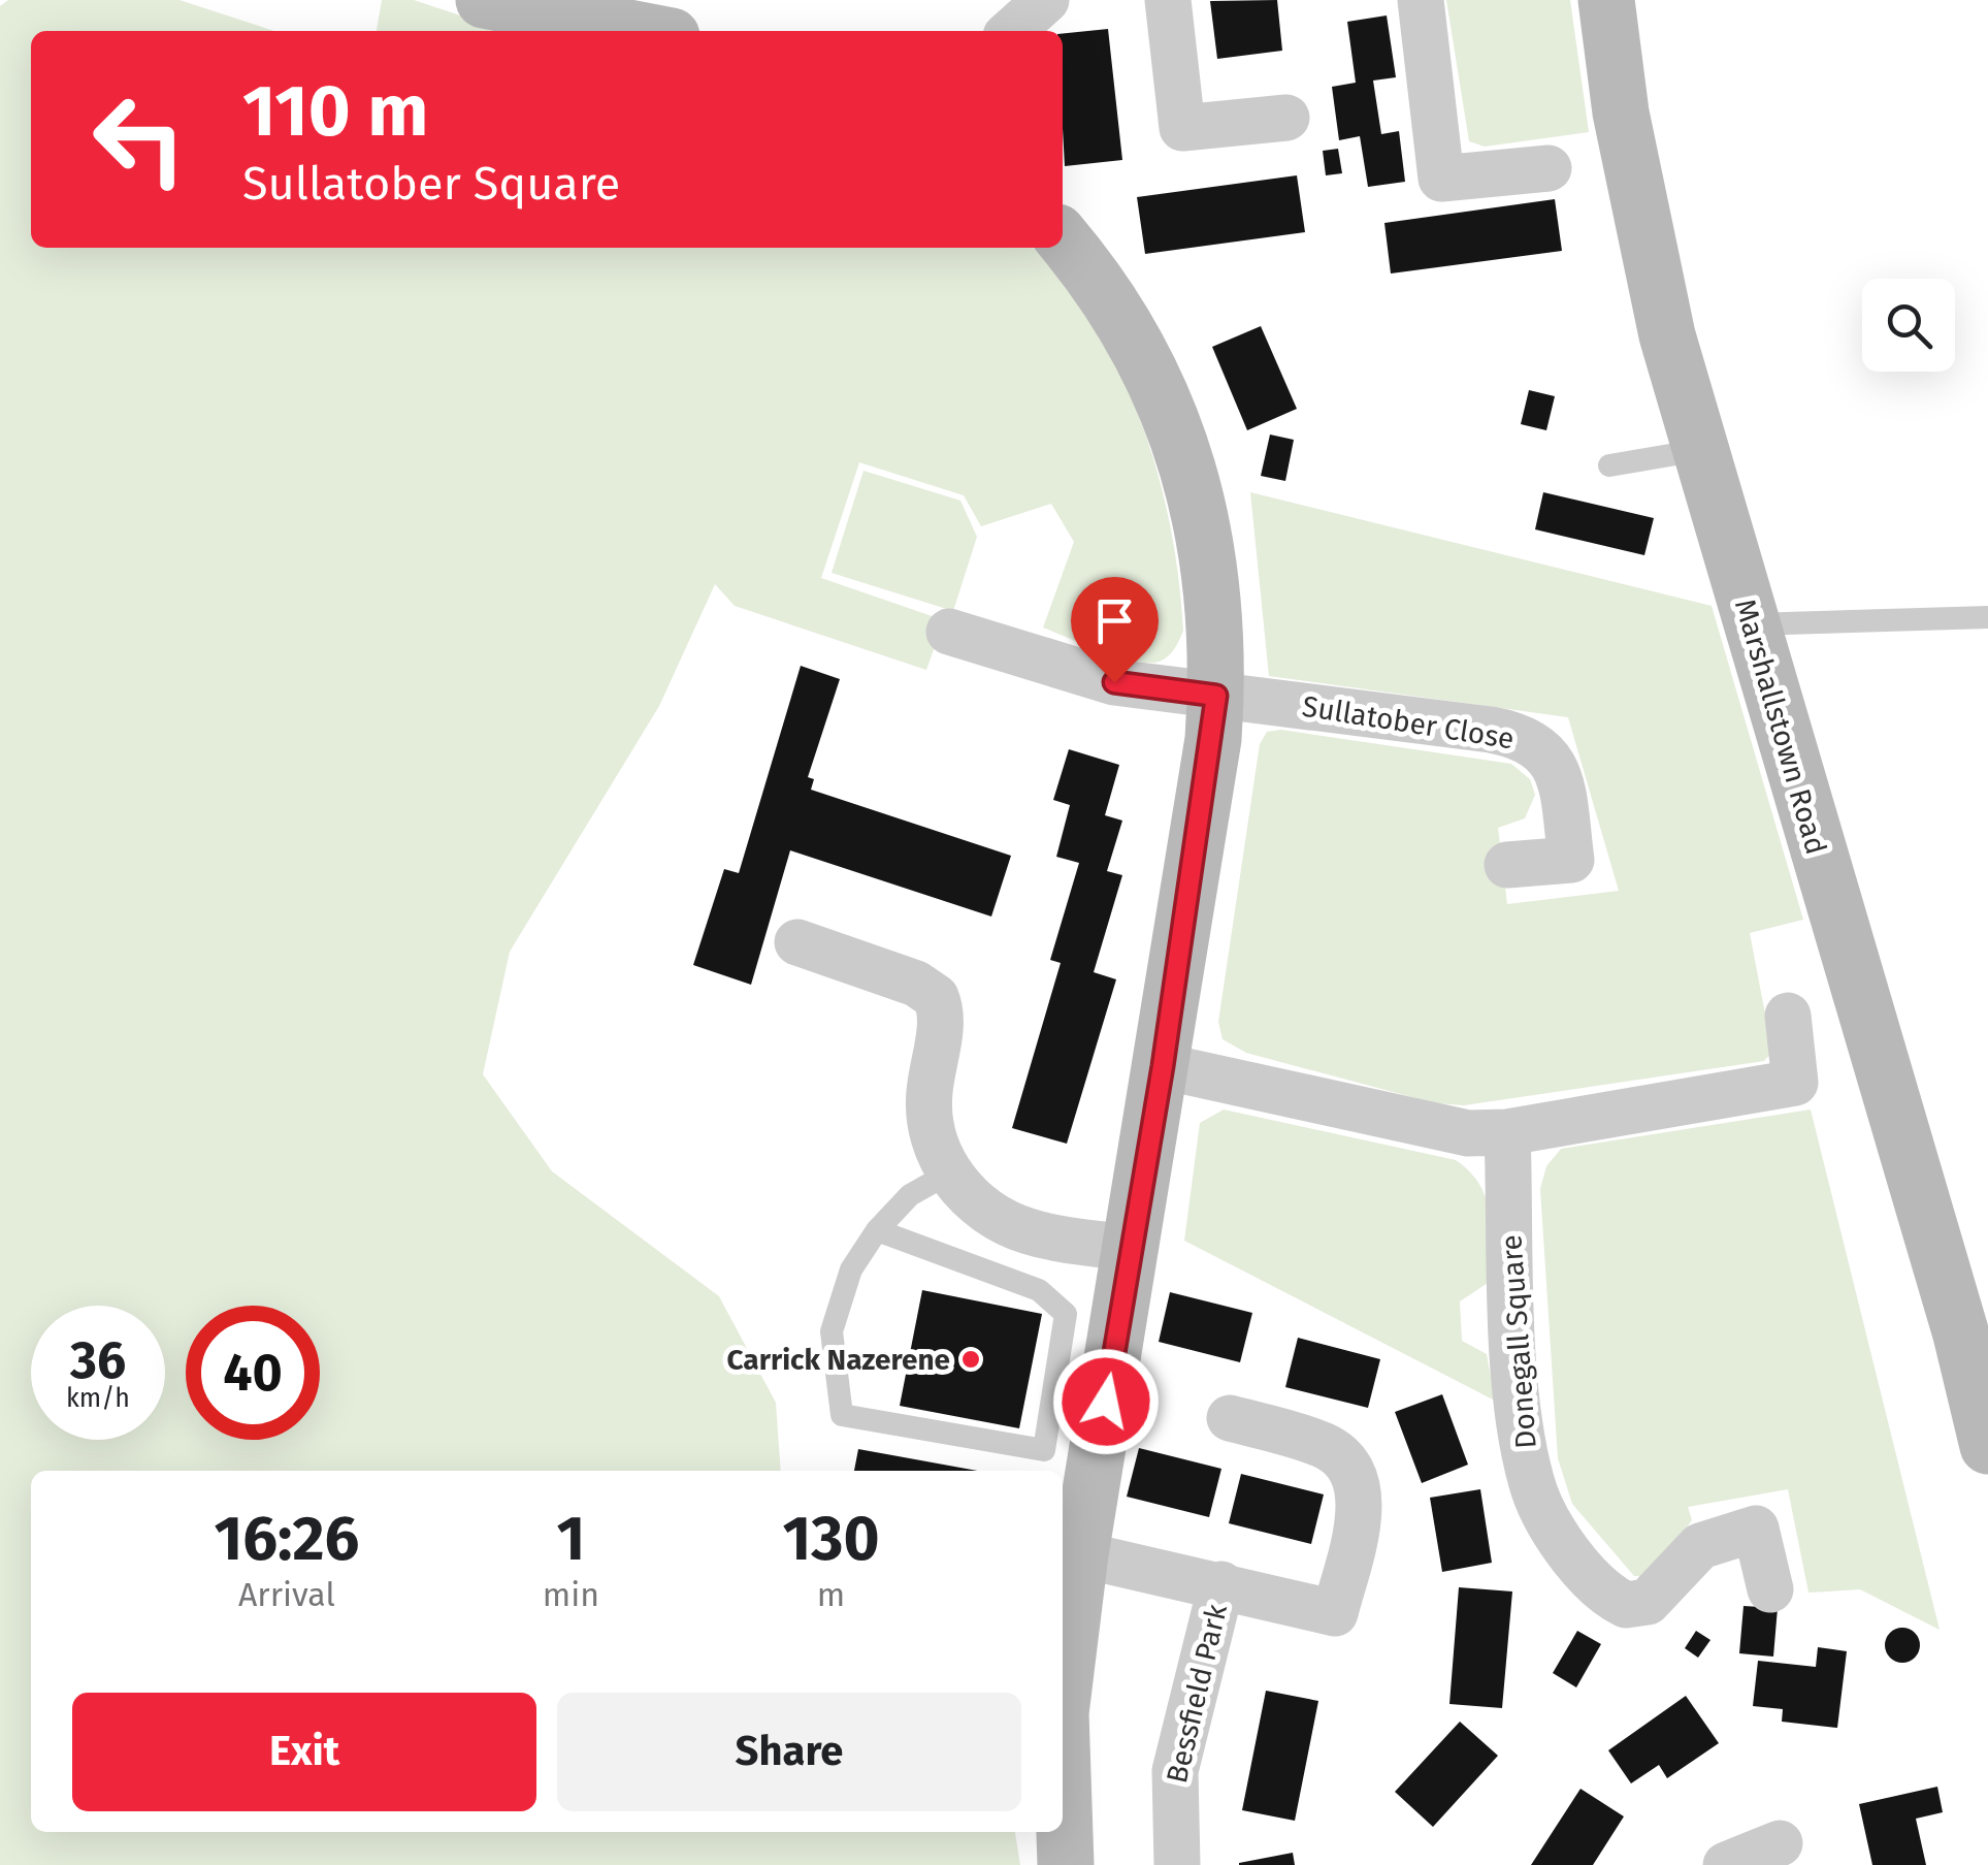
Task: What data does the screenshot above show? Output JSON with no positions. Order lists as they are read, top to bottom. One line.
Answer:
{"streets":{"street":["Sullatober Close","Marshallstown Road","Donegall Square","Bessfield Park"]},"places":["Carrick Nazerene"],"page":{"turn":["110 m","Sullatober Square"],"speed":"36 km/h","limit":"40","eta":["16:26","Arrival","1","min","130","m"],"buttons":["Exit","Share"]}}
